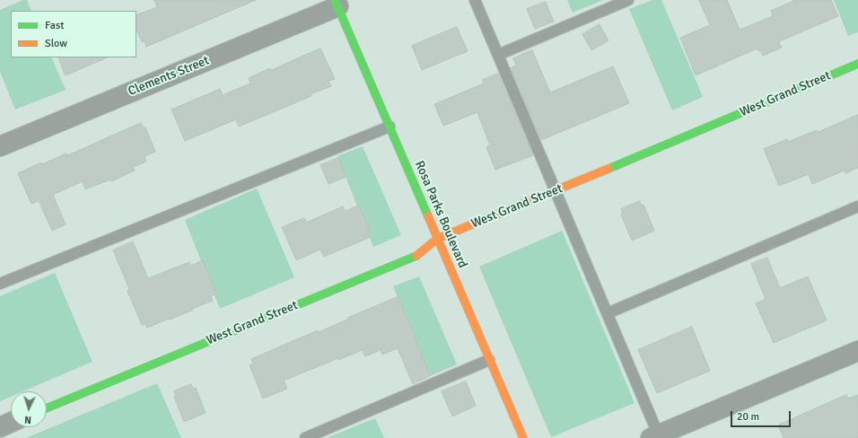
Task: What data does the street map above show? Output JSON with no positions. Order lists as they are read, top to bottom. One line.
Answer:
{"streets":{"street":["Clements Street","West Grand Street","Rosa Parks Boulevard"]},"crossings":[["Clements Street","Rosa Parks Boulevard"],["West Grand Street","Rosa Parks Boulevard"]],"legend":["Fast","Slow"],"scale_bar":"20 m","north":"bottom"}
